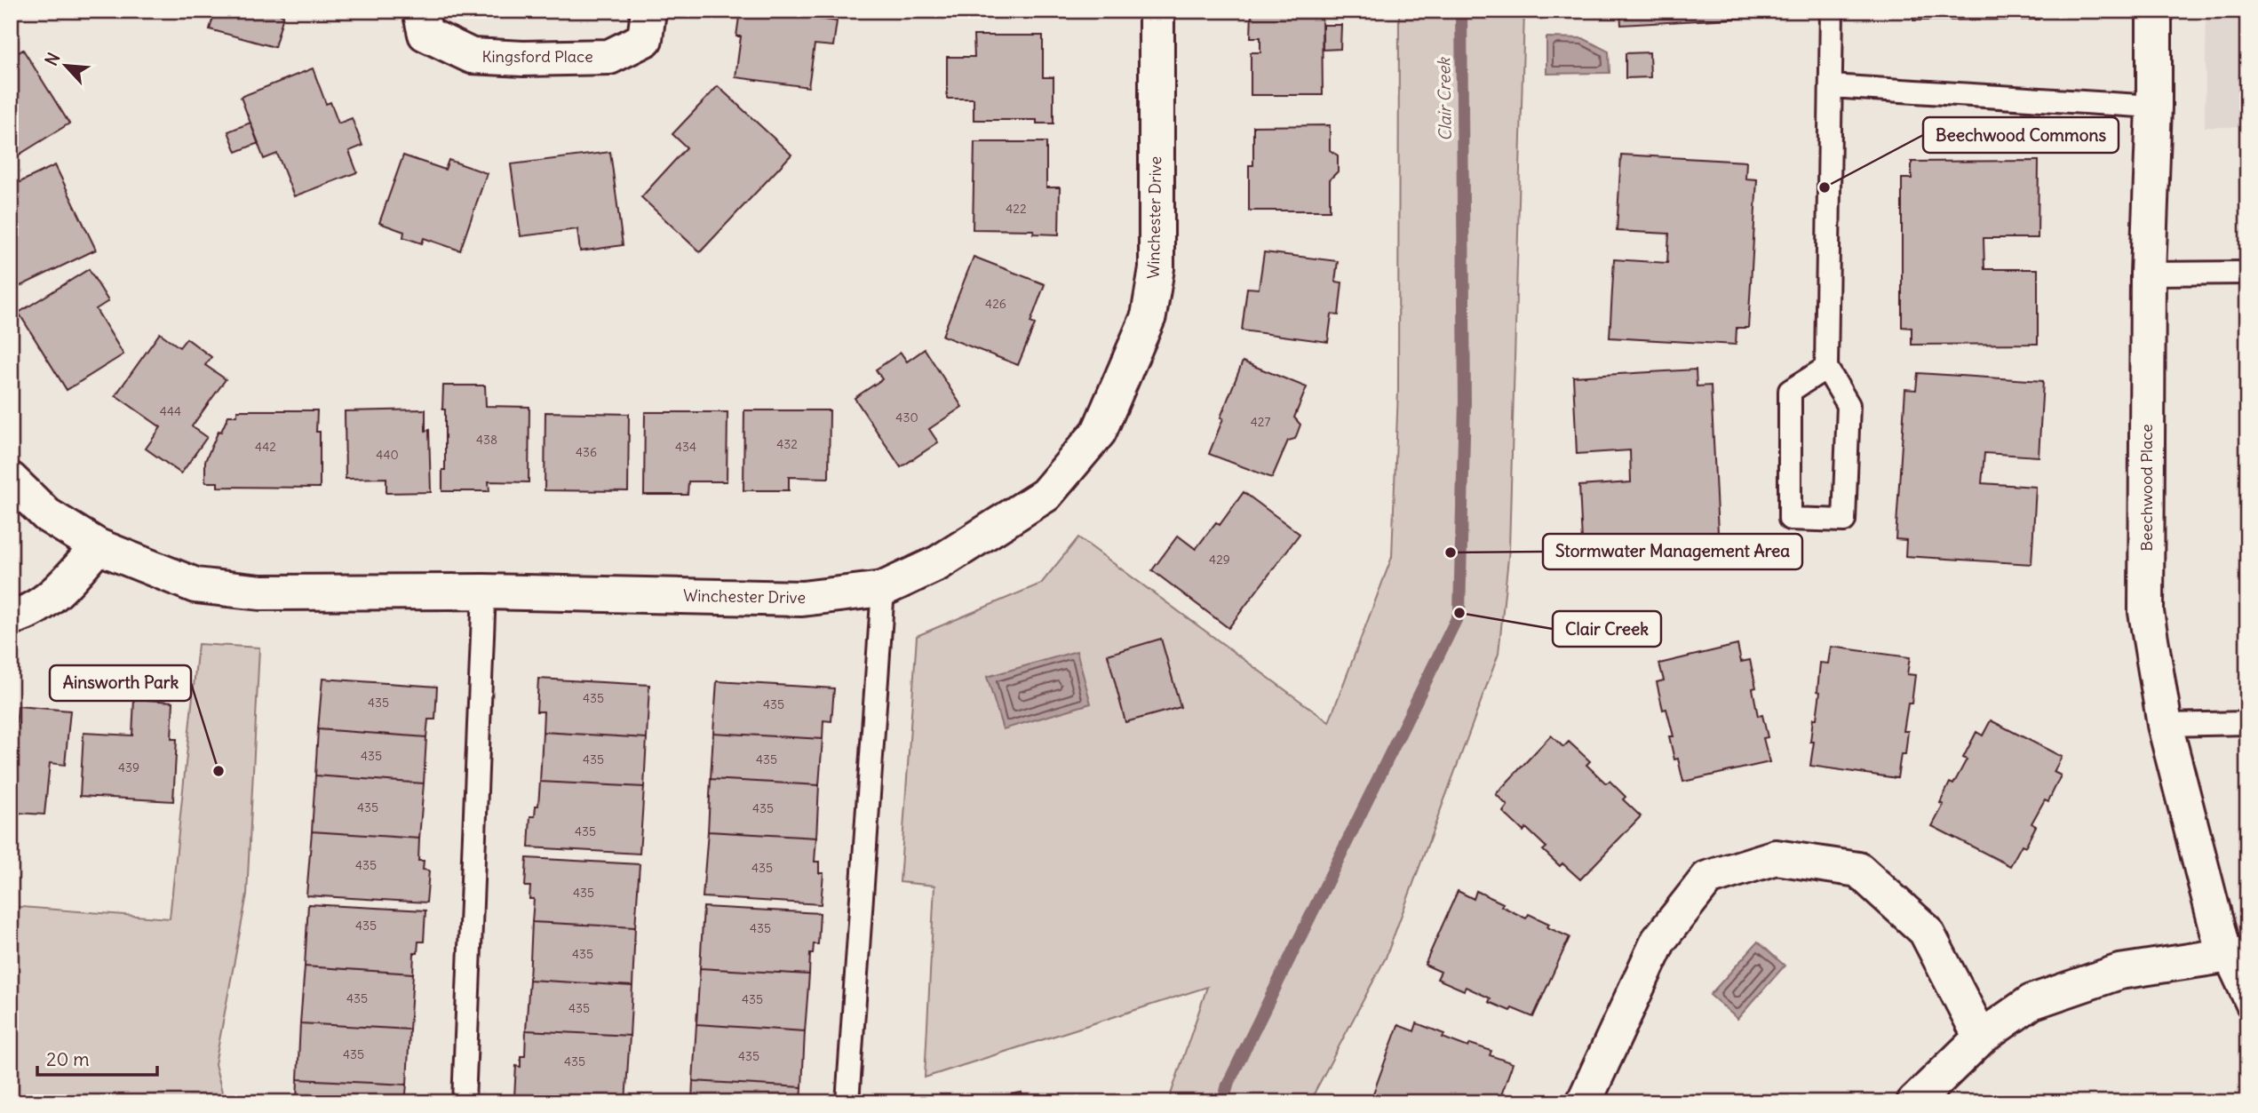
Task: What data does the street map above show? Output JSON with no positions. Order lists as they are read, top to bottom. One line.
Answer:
{"streets":{"street":["Kingsford Place","Winchester Drive","Beechwood Place"]},"water":["Clair Creek"],"places":["Beechwood Commons","Stormwater Management Area","Clair Creek","Ainsworth Park"],"house_numbers":["422","426","444","430","427","438","432","442","434","436","440","429","435","435","435","435","435","435","439","435","435","435","435","435","435","435","435","435","435","435","435","435","435","435"],"scale_bar":"20 m","north":"top left"}
